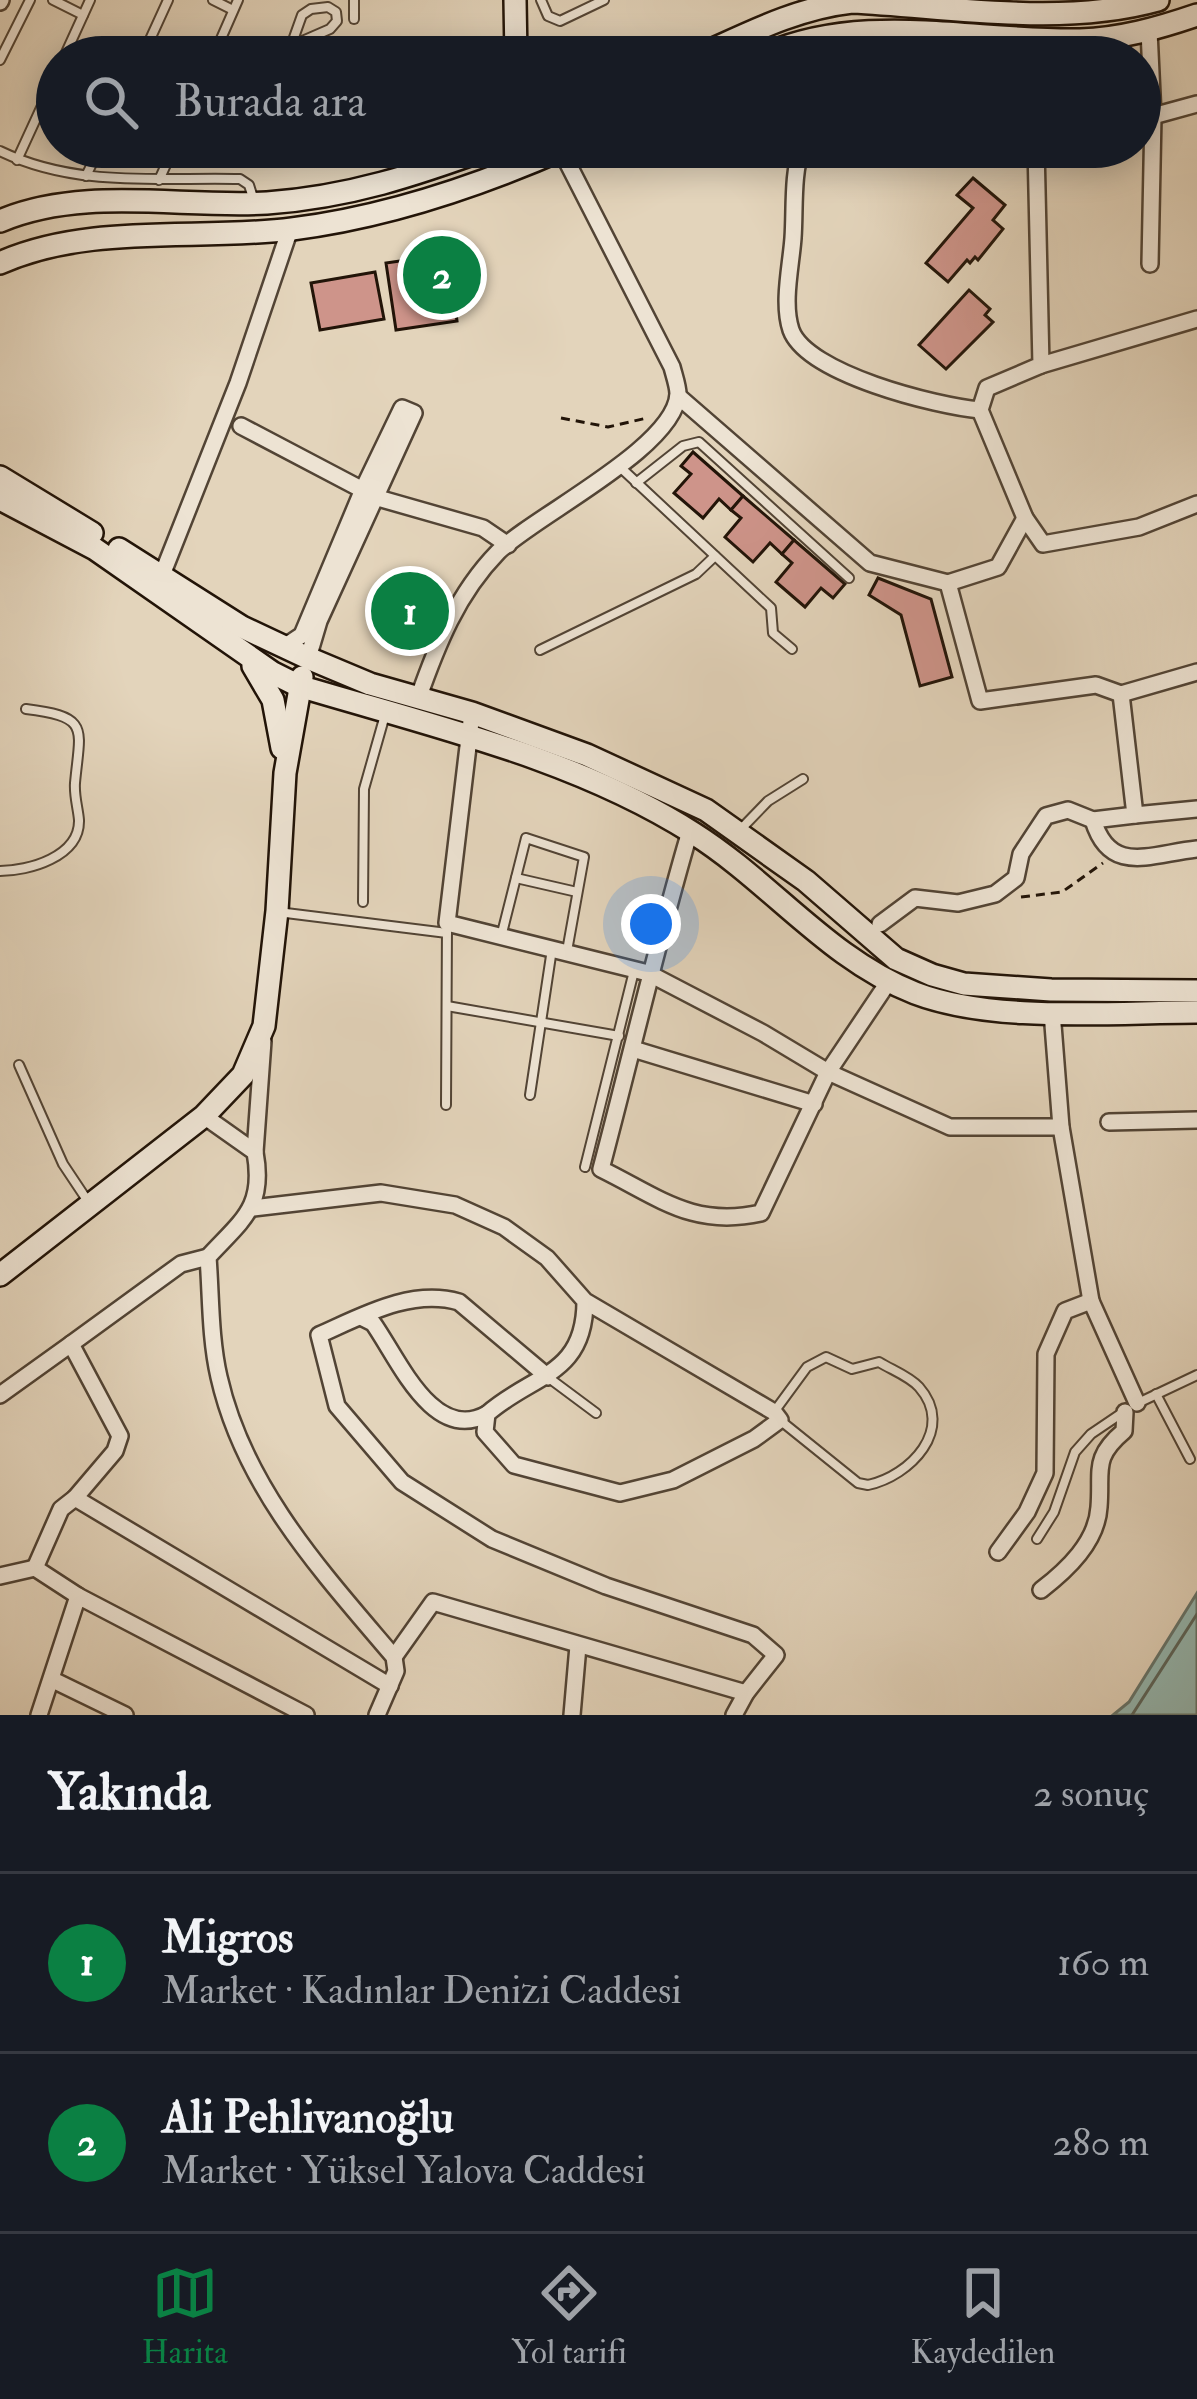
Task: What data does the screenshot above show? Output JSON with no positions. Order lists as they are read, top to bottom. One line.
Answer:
{"page":{"search":"Burada ara","pins":["2","1"],"heading":["Yakında","2 sonuç"],"list":[{"mark":"1","name":"Migros","note":"Market · Kadınlar Denizi Caddesi","value":"160 m"},{"mark":"2","name":"Ali Pehlivanoğlu","note":"Market · Yüksel Yalova Caddesi","value":"280 m"}],"nav":["Harita","Yol tarifi","Kaydedilen"]}}
